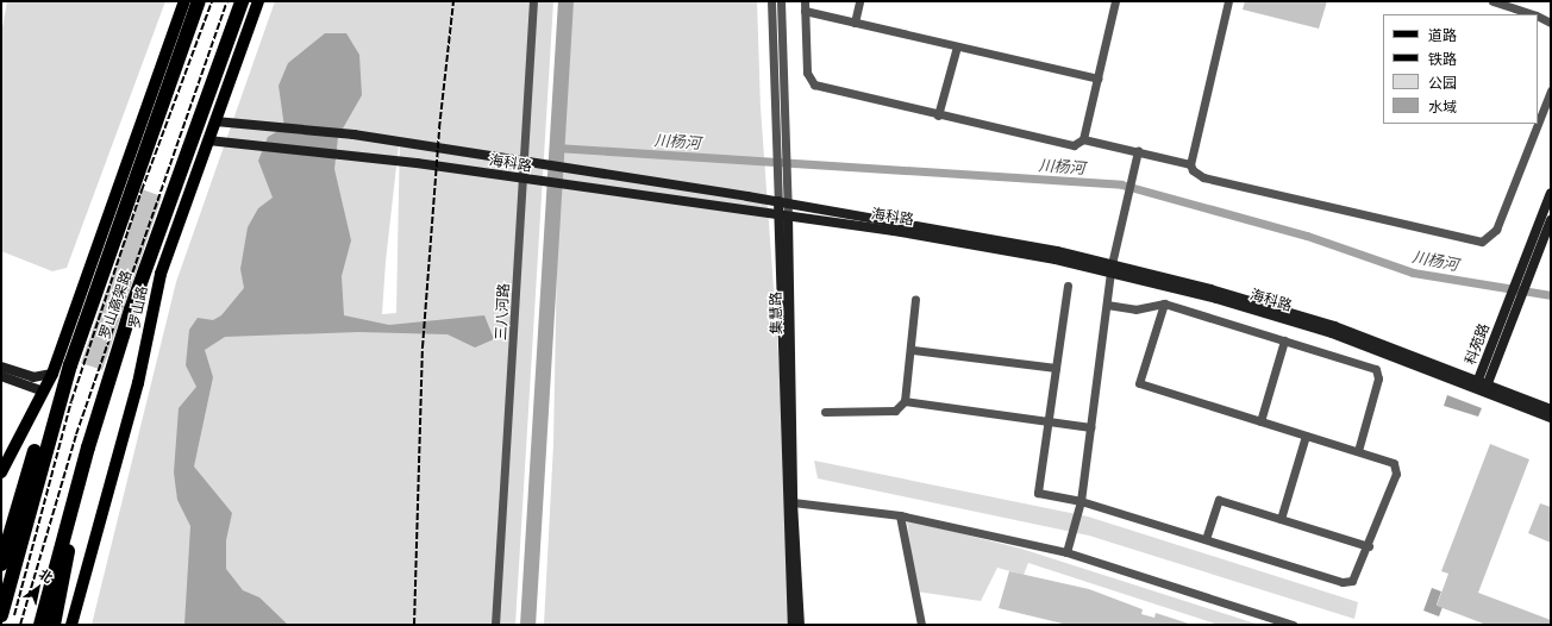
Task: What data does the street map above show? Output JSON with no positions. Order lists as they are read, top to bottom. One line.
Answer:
{"streets":{"highway":["罗山高架路"],"main road":["罗山路"],"street":["海科路","三八河路","集慧路","科苑路"]},"crossings":[["海科路","罗山路"],["海科路","三八河路"],["海科路","集慧路"],["海科路","科苑路"]],"water":["川杨河"],"legend":["道路","铁路","公园","水域"],"north":"top right"}
